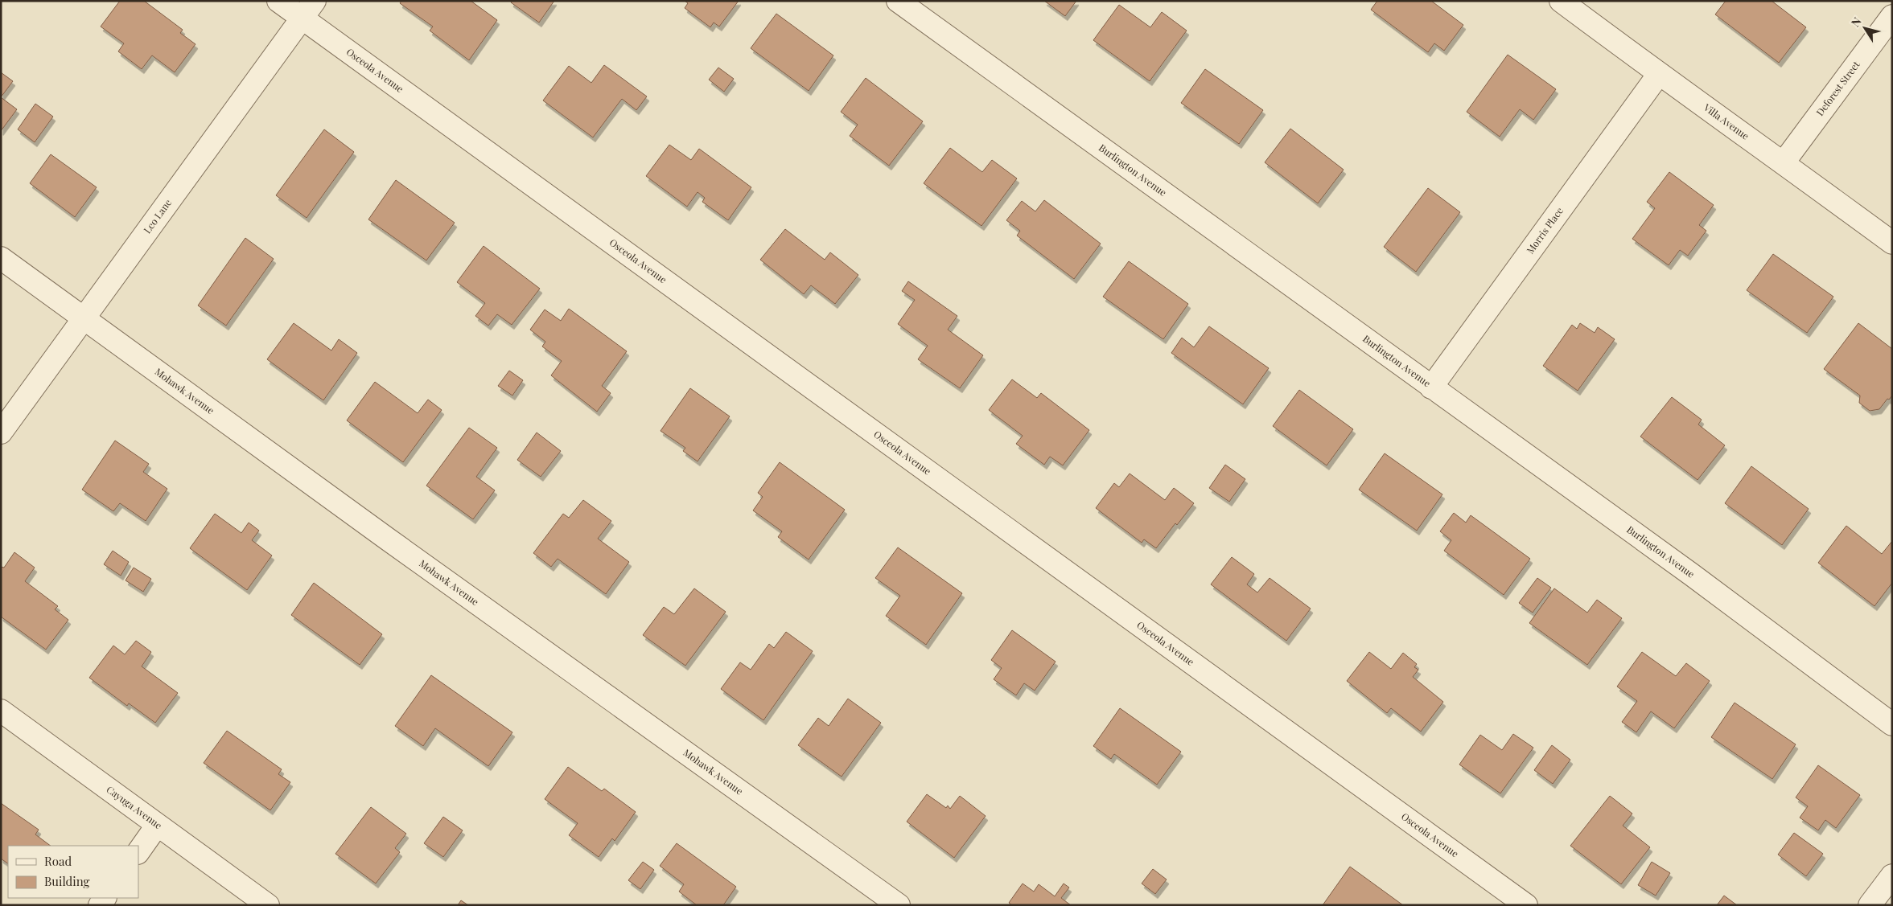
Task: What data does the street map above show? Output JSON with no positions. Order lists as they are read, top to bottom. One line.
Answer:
{"streets":{"street":["Osceola Avenue","Deforest Street","Villa Avenue","Burlington Avenue","Leo Lane","Morris Place","Mohawk Avenue","Cayuga Avenue"]},"crossings":[["Osceola Avenue","Leo Lane"],["Deforest Street","Villa Avenue"],["Villa Avenue","Morris Place"],["Burlington Avenue","Morris Place"],["Leo Lane","Mohawk Avenue"]],"legend":["Road","Building"],"north":"top left"}
